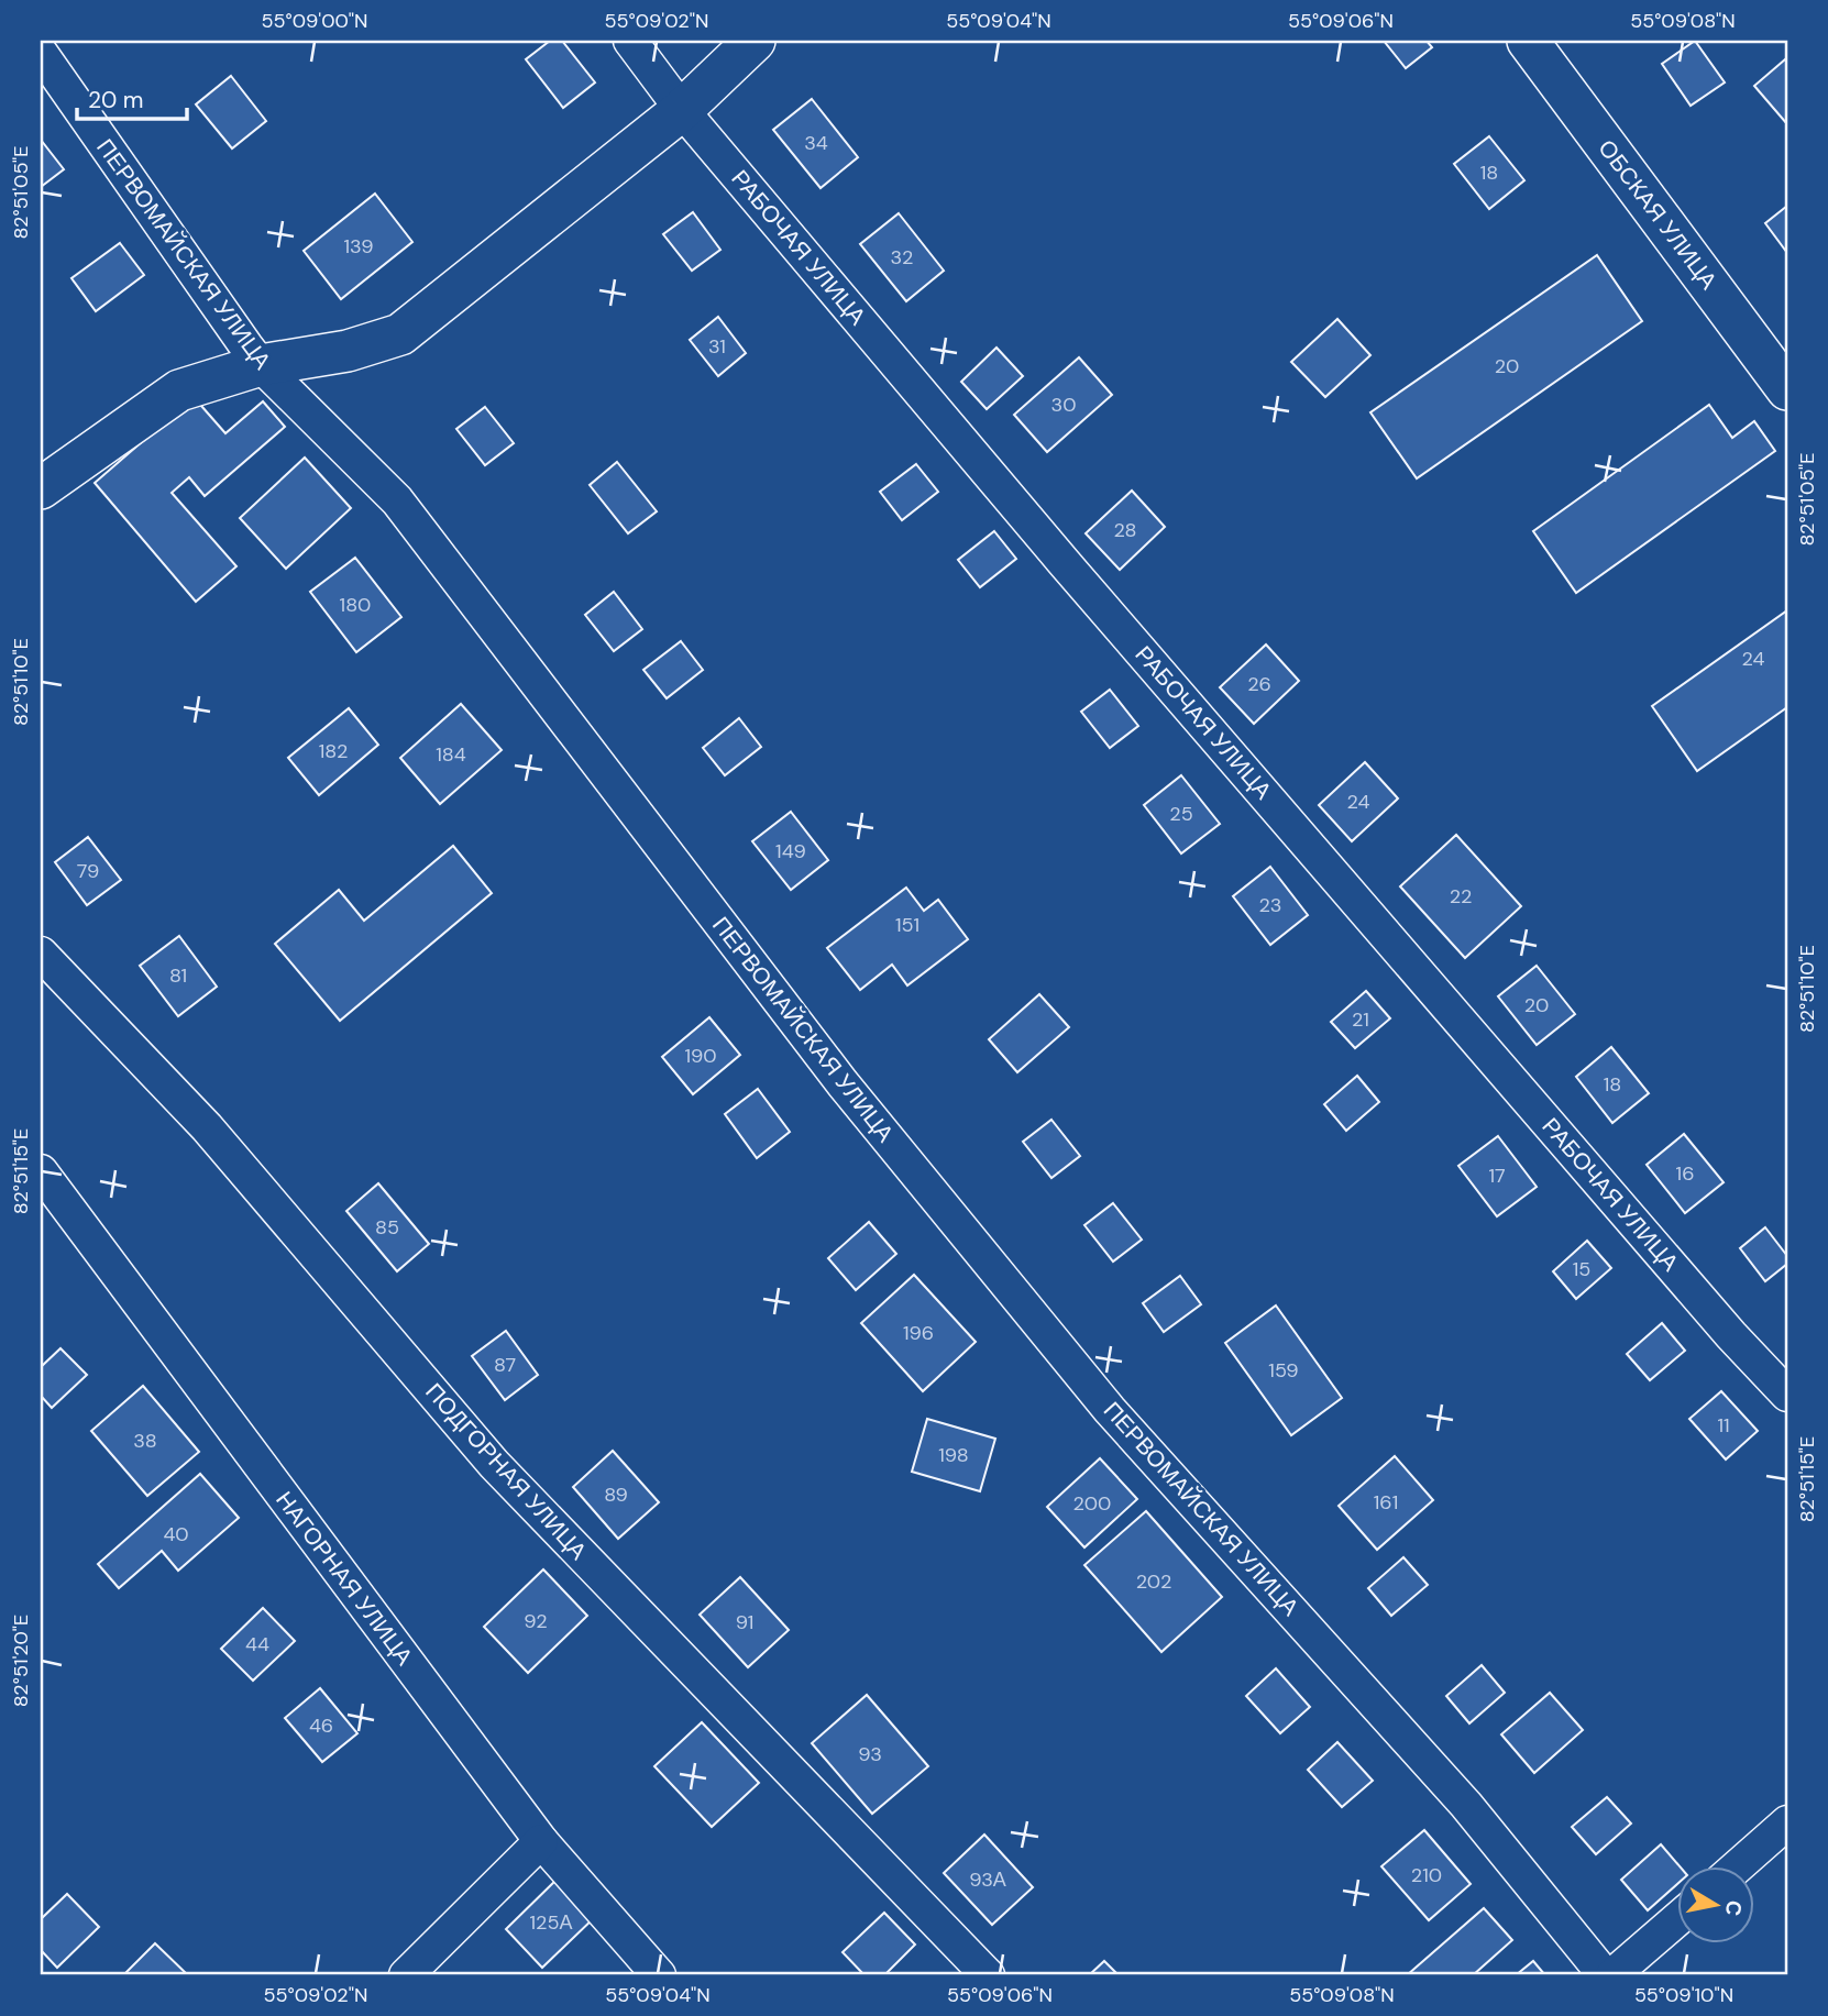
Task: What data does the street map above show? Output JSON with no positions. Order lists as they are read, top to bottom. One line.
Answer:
{"streets":{"street":["ОБСКАЯ УЛИЦА","РАБОЧАЯ УЛИЦА","ПЕРВОМАЙСКАЯ УЛИЦА","ПОДГОРНАЯ УЛИЦА","НАГОРНАЯ УЛИЦА"]},"house_numbers":["34","18","139","32","31","20","30","28","180","24","26","182","184","24","25","149","79","22","23","151","81","20","21","190","18","16","17","85","15","196","87","159","11","38","198","89","161","200","40","202","92","91","44","46","93","210","93А","125А"],"scale_bar":"20 m","north":"right","coordinates":["55°09'00\"N","55°09'02\"N","55°09'04\"N","55°09'06\"N","55°09'08\"N","82°51'05\"E","82°51'10\"E","82°51'15\"E","82°51'20\"E","55°09'10\"N"]}
